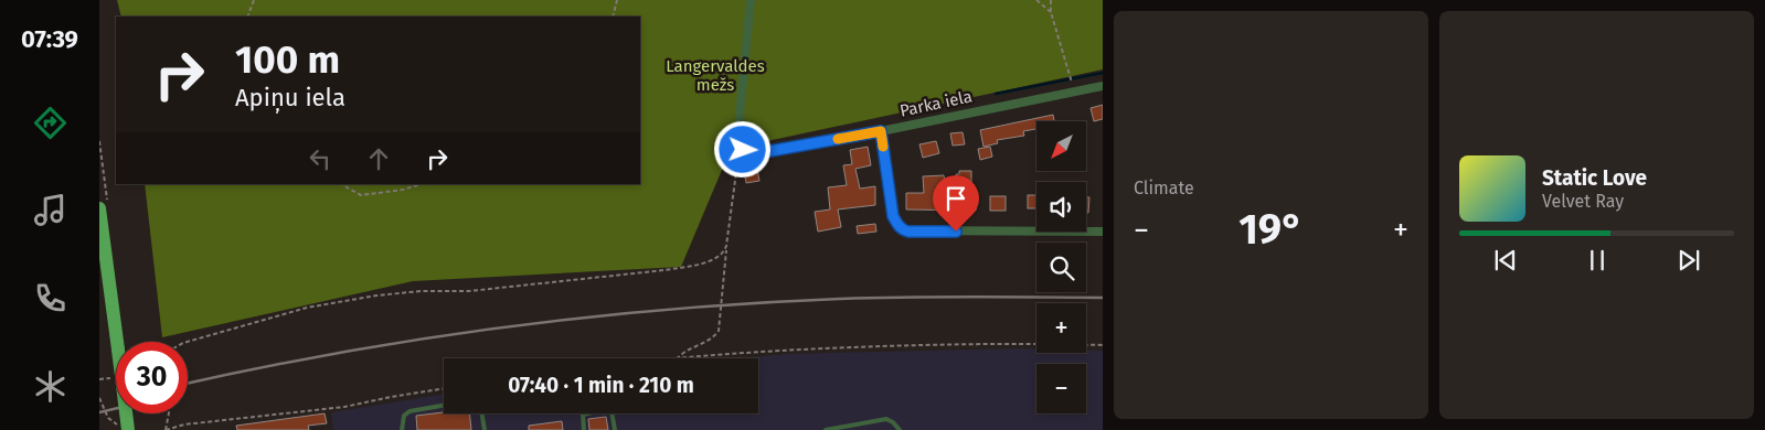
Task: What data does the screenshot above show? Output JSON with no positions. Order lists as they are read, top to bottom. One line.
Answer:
{"streets":{"street":["Parka iela"]},"parks":["Langervaldes mežs"],"north":"bottom left","page":{"tabs":"07:39","tile":"Climate","turn":["100 m","Apiņu iela"],"map_buttons":["+","−"],"song":["Static Love","Velvet Ray"],"heat":["−","19°","+"],"limit":"30","trip":"07:40 · 1 min · 210 m"}}
